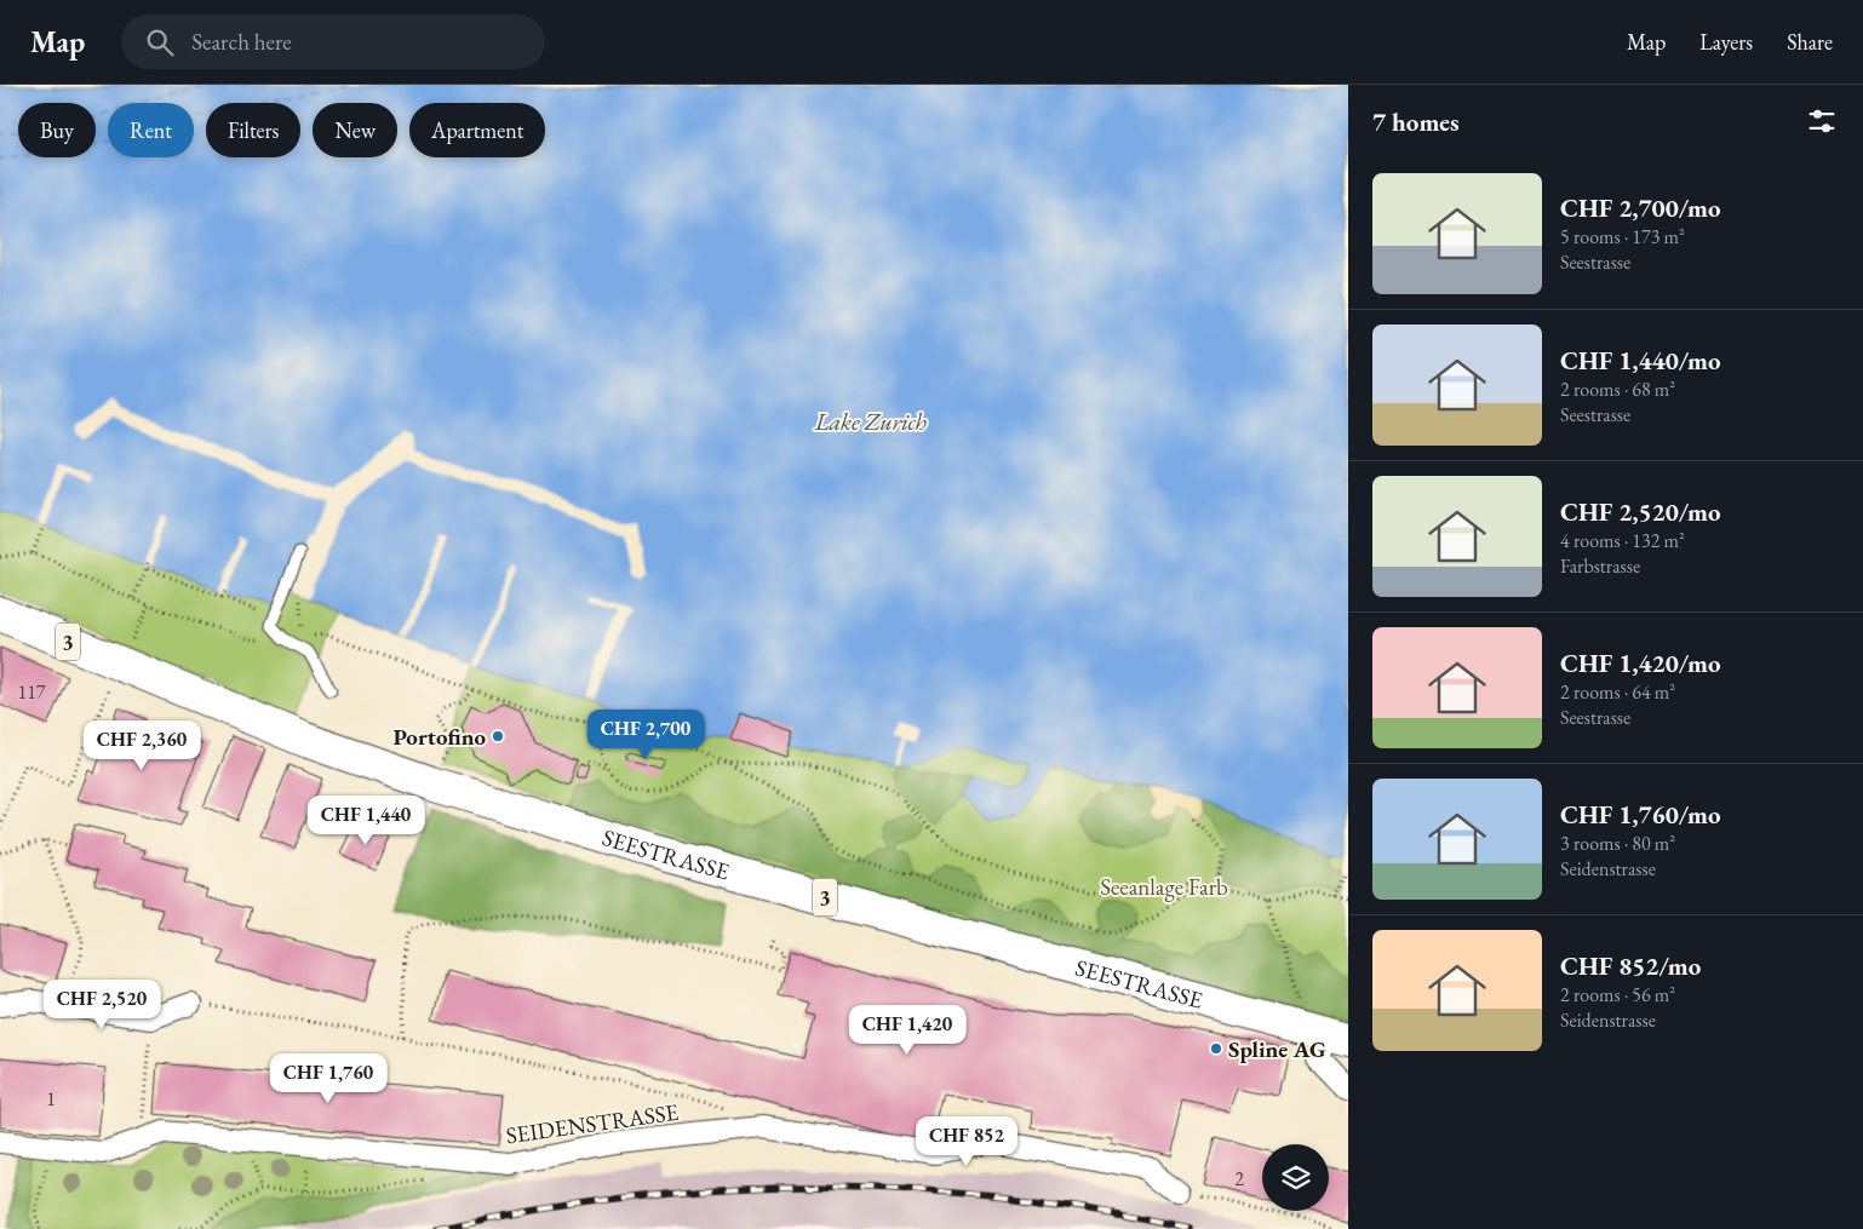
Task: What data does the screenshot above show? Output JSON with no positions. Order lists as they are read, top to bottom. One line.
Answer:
{"streets":{"main road":["3","SEESTRASSE"],"street":["SEIDENSTRASSE"]},"water":["Lake Zurich"],"parks":["Seeanlage Farb"],"places":["Portofino","Spline AG"],"house_numbers":["117","1","2"],"page":{"header":"Map","search":"Search here","nav":["Map","Layers","Share"],"heading":"7 homes","chip":["Buy","Rent","Filters","New","Apartment"],"list":[{"name":"CHF 2,700/mo","note":"5 rooms · 173 m² · Seestrasse"},{"name":"CHF 1,440/mo","note":"2 rooms · 68 m² · Seestrasse"},{"name":"CHF 2,520/mo","note":"4 rooms · 132 m² · Farbstrasse"},{"name":"CHF 1,420/mo","note":"2 rooms · 64 m² · Seestrasse"},{"name":"CHF 1,760/mo","note":"3 rooms · 80 m² · Seidenstrasse"},{"name":"CHF 852/mo","note":"2 rooms · 56 m² · Seidenstrasse"}],"price":["CHF 2,700","CHF 2,360","CHF 1,440","CHF 2,520","CHF 1,420","CHF 1,760","CHF 852"]}}
